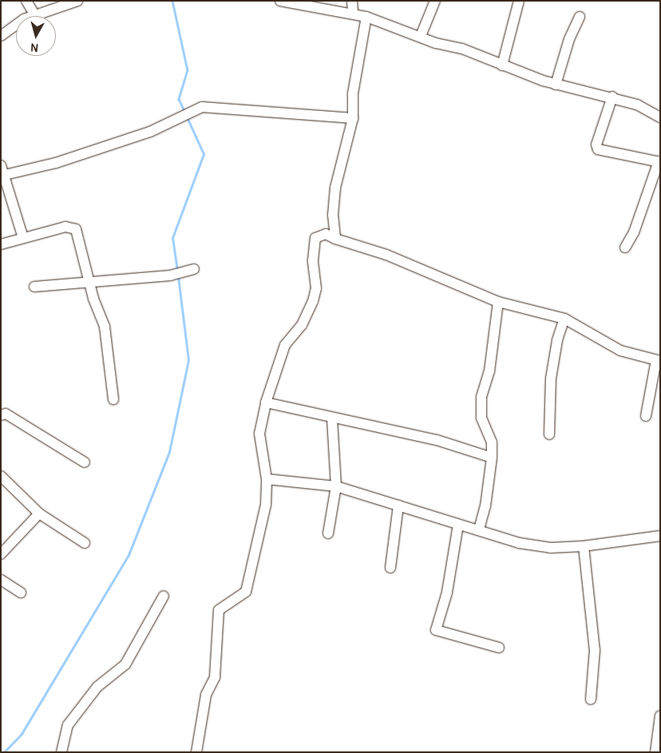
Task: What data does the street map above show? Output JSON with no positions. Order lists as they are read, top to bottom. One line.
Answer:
{"north":"bottom"}
